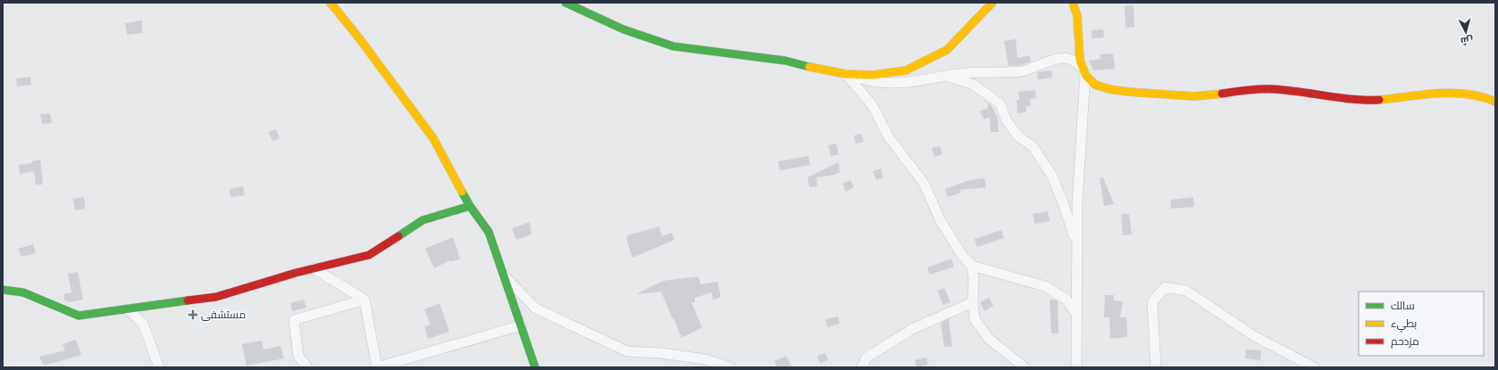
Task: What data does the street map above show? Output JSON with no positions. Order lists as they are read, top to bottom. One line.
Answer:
{"places":{"health":["مستشفى"]},"legend":["سالك","بطيء","مزدحم"],"north":"bottom"}
